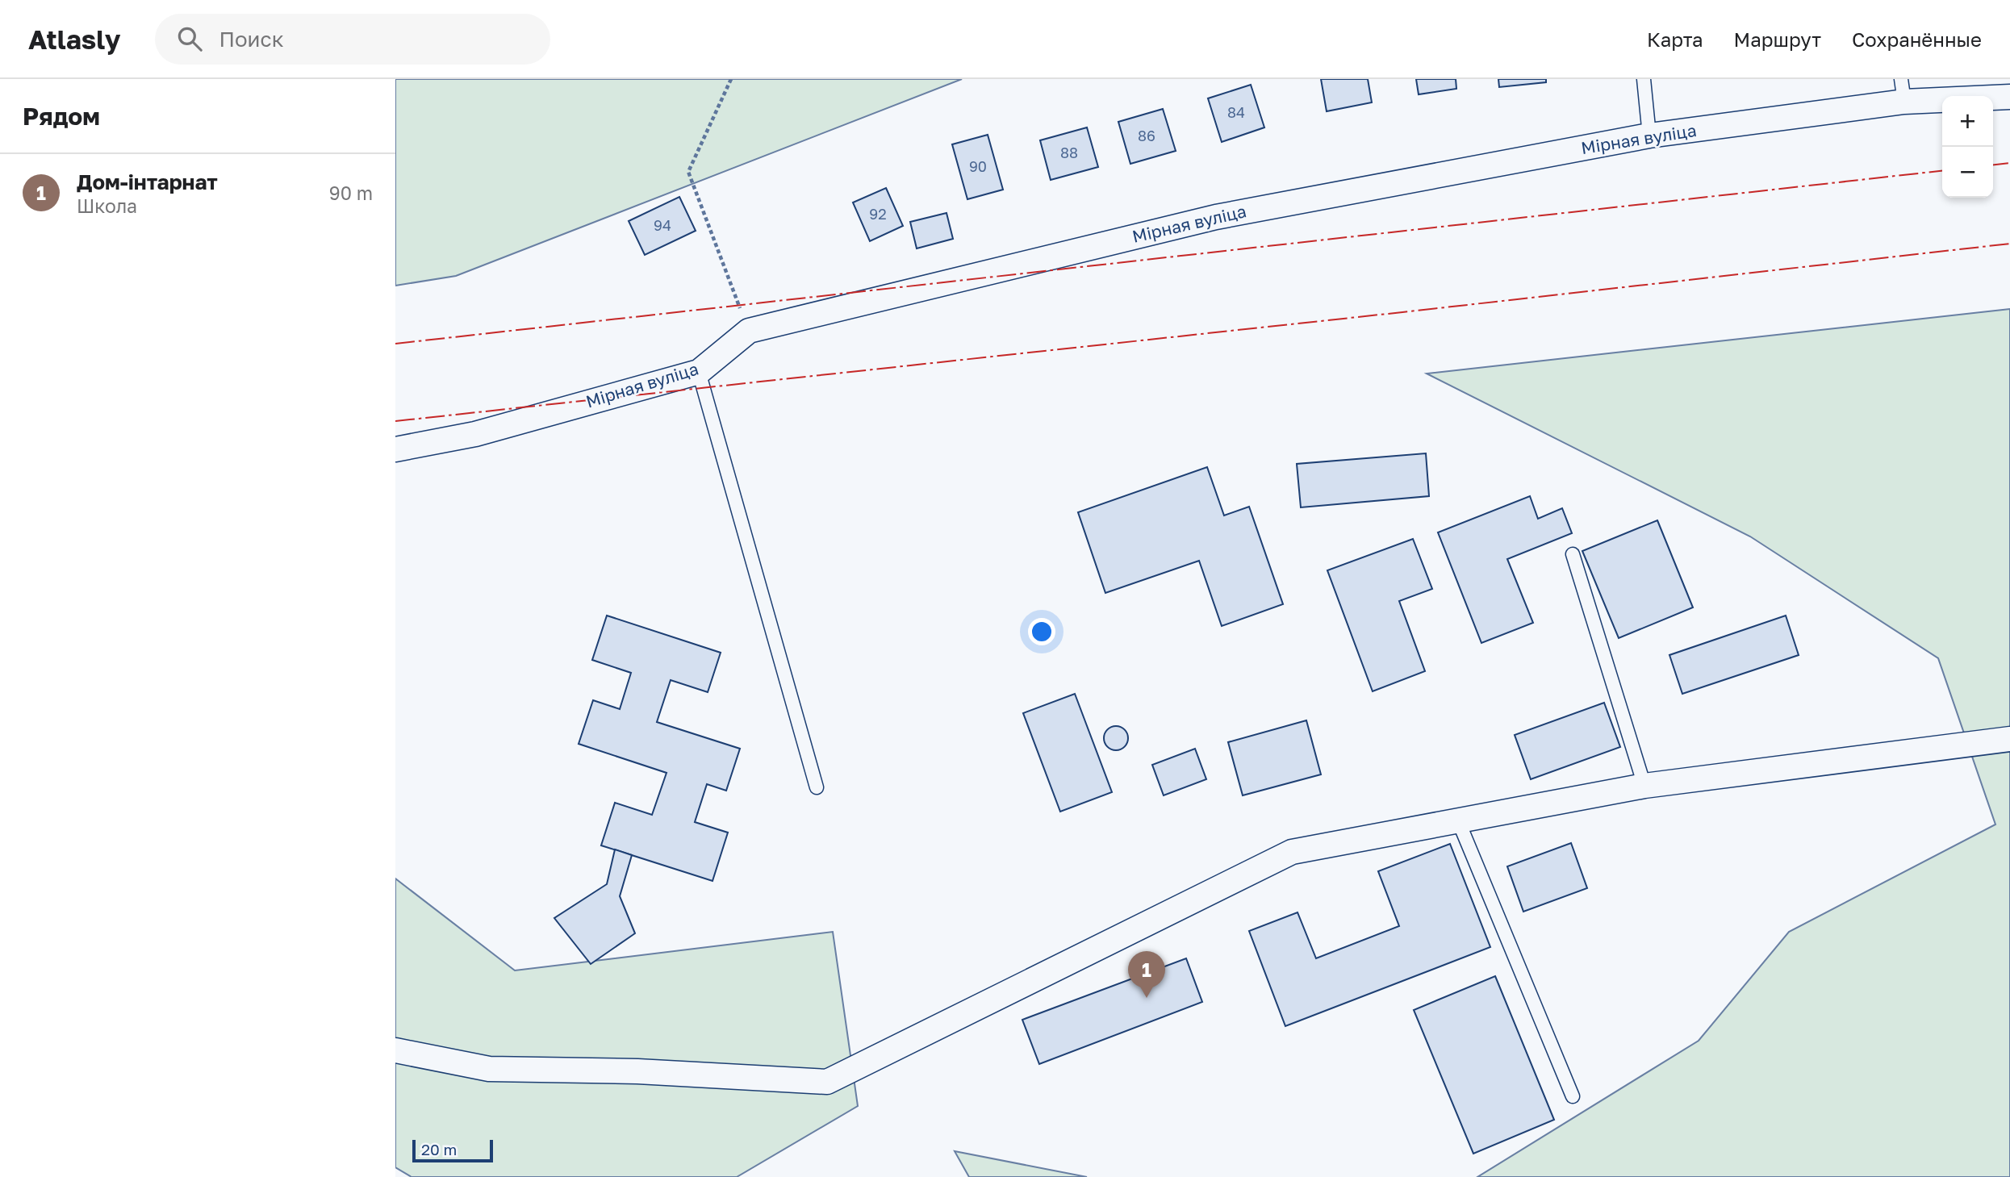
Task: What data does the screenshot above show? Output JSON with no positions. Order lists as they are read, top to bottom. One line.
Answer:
{"streets":{"street":["Мірная вуліца"]},"house_numbers":["84","86","88","90","92","94"],"scale_bar":"20 m","page":{"header":"Atlasly","search":"Поиск","nav":["Карта","Маршрут","Сохранённые"],"heading":"Рядом","map_buttons":["+","−"],"list":[{"mark":"1","name":"Дом-інтарнат","note":"Школа","value":"90 m"}],"pins":"1","scale":"20 m"}}
